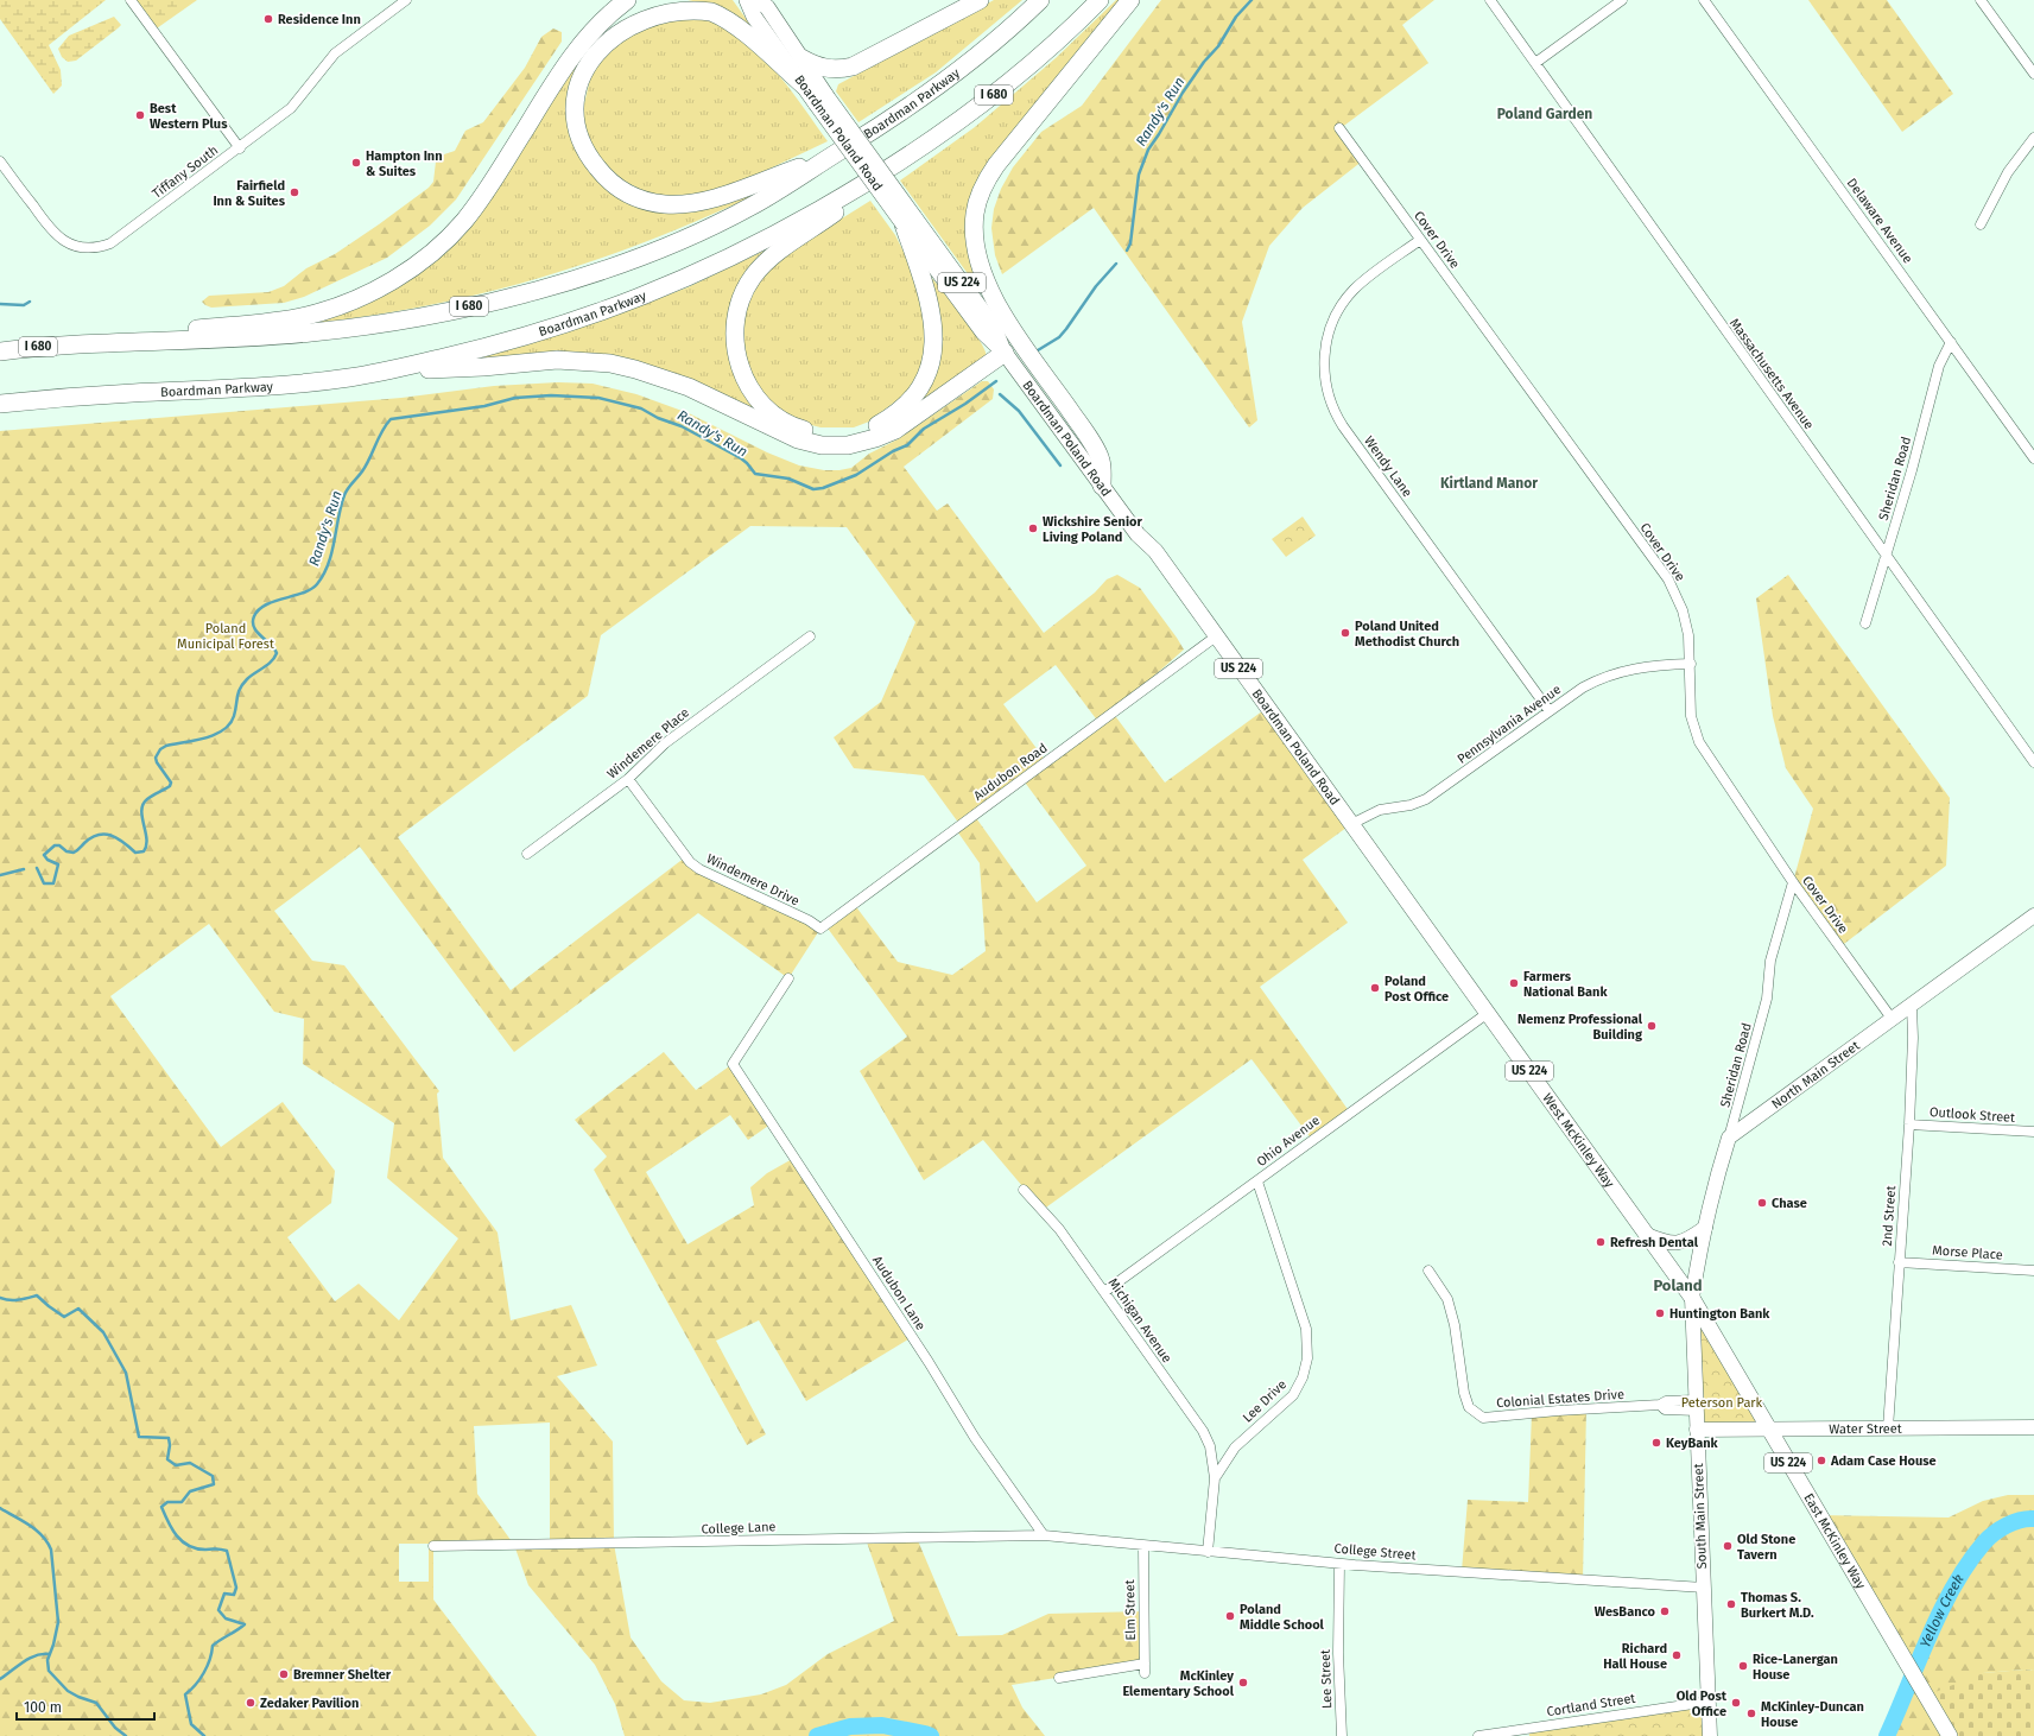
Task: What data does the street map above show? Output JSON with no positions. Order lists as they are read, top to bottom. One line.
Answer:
{"streets":{"highway":["I 680","Boardman Parkway"],"main road":["Boardman Poland Road","US 224","North Main Street","West McKinley Way","Water Street","South Main Street","East McKinley Way"],"street":["Tiffany South","Delaware Avenue","Cover Drive","Massachusetts Avenue","Wendy Lane","Sheridan Road","Pennsylvania Avenue","Windemere Place","Audubon Road","Windemere Drive","Outlook Street","Ohio Avenue","2nd Street","Morse Place","Audubon Lane","Michigan Avenue","Colonial Estates Drive","Lee Drive","College Lane","College Street","Elm Street","Lee Street","Cortland Street"]},"crossings":[["Boardman Poland Road","Pennsylvania Avenue"],["Boardman Poland Road","Audubon Road"],["Boardman Poland Road","West McKinley Way"],["Delaware Avenue","Sheridan Road"],["Cover Drive","Wendy Lane"],["Cover Drive","Sheridan Road"],["Cover Drive","Pennsylvania Avenue"],["Cover Drive","North Main Street"],["Massachusetts Avenue","Sheridan Road"],["Wendy Lane","Pennsylvania Avenue"],["Sheridan Road","North Main Street"],["Windemere Place","Windemere Drive"],["Audubon Road","Windemere Drive"],["North Main Street","2nd Street"],["Outlook Street","2nd Street"],["West McKinley Way","Ohio Avenue"],["West McKinley Way","South Main Street"],["West McKinley Way","East McKinley Way"],["Ohio Avenue","Michigan Avenue"],["Ohio Avenue","Lee Drive"],["2nd Street","Morse Place"],["2nd Street","Water Street"],["Audubon Lane","College Lane"],["Audubon Lane","College Street"],["Michigan Avenue","Lee Drive"],["Colonial Estates Drive","South Main Street"],["Lee Drive","College Street"],["Water Street","South Main Street"],["Water Street","East McKinley Way"],["South Main Street","East McKinley Way"],["South Main Street","College Street"],["South Main Street","Cortland Street"],["College Lane","College Street"],["College Street","Elm Street"],["College Street","Lee Street"]],"districts":["Poland Garden","Kirtland Manor","Poland"],"water":["Randy's Run","Yellow Creek"],"parks":["Poland Municipal Forest","Peterson Park"],"places":["Residence Inn","Best Western Plus","Hampton Inn & Suites","Fairfield Inn & Suites","Wickshire Senior Living Poland","Poland United Methodist Church","Farmers National Bank","Poland Post Office","Nemenz Professional Building","Chase","Refresh Dental","Huntington Bank","KeyBank","Adam Case House","Old Stone Tavern","Thomas S. Burkert M.D.","WesBanco","Poland Middle School","Richard Hall House","Rice-Lanergan House","Bremner Shelter","McKinley Elementary School","Zedaker Pavilion","Old Post Office","McKinley-Duncan House"],"scale_bar":"100 m"}
